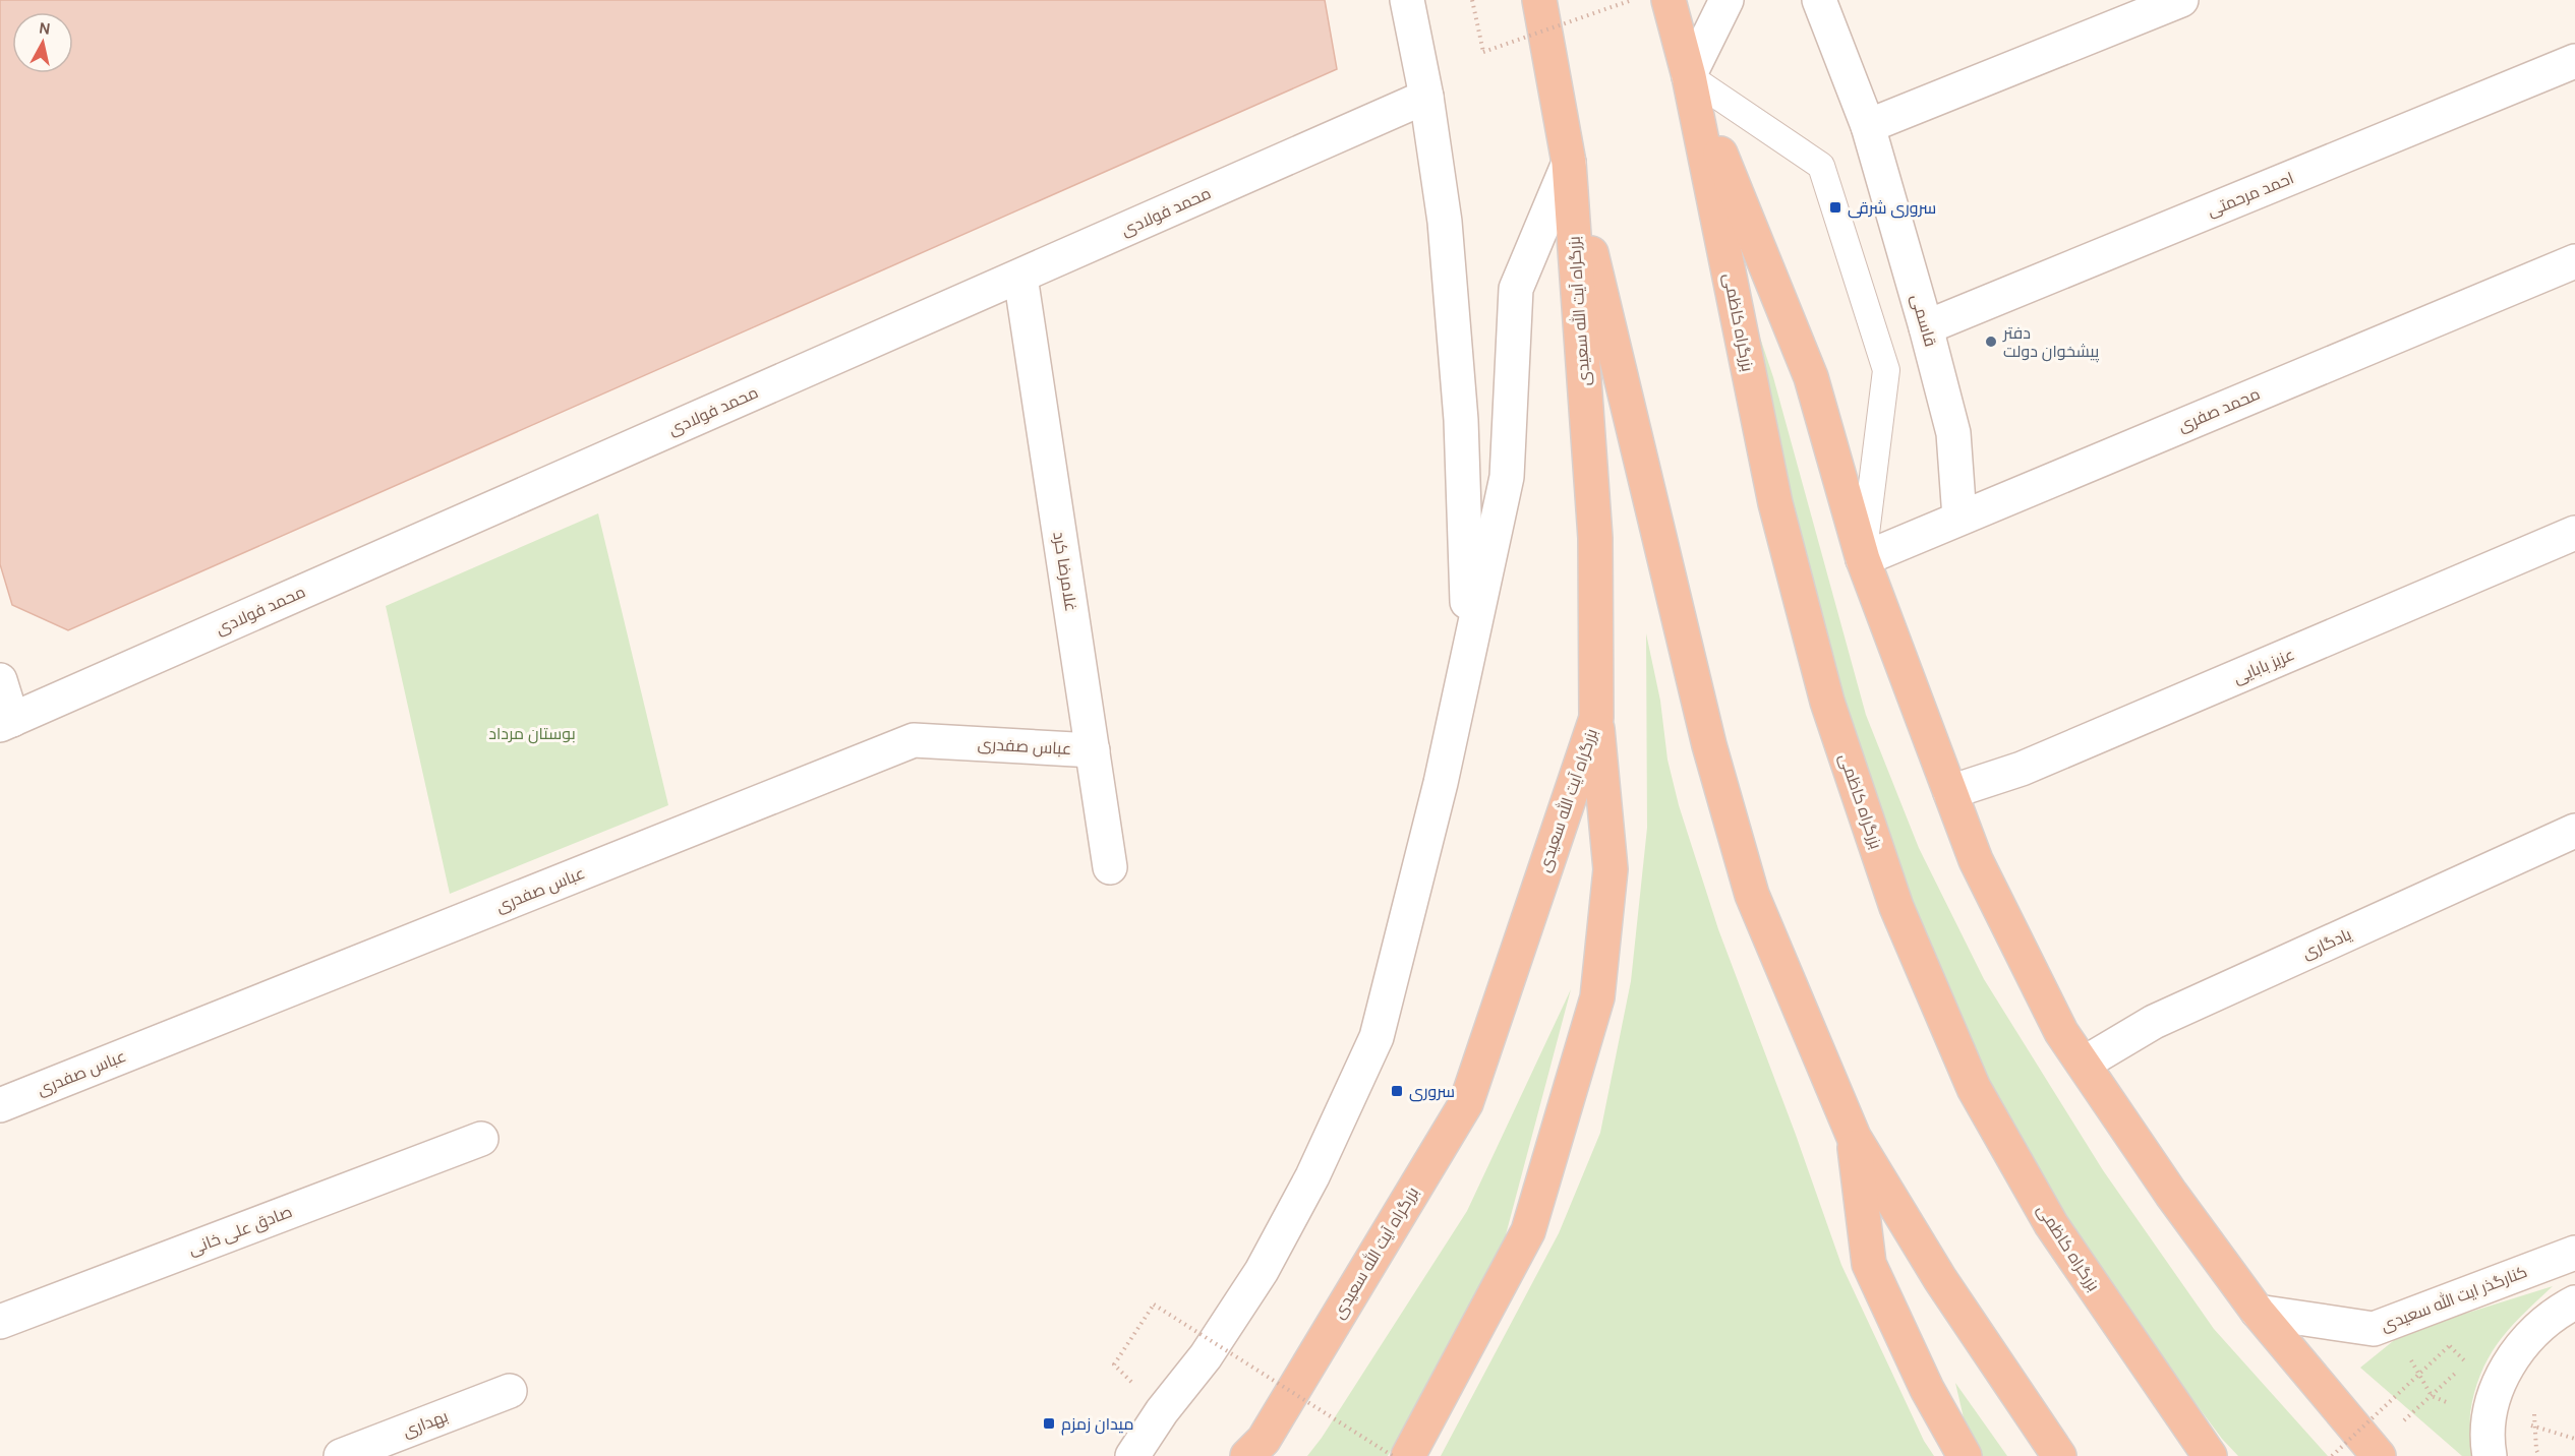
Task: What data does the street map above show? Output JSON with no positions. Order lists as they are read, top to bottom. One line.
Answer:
{"streets":{"highway":["بزرگراه آیت الله سعیدی","بزرگراه کاظمی"],"street":["احمد مرحمتی","محمد فولادی","قاسمی","محمد صفری","غلامرضا کرد","عزیز بابایی","عباس صفدری","یادگاری","صادق علی خانی","کنارگذر ایت الله سعیدی","بهداری"]},"crossings":[["احمد مرحمتی","قاسمی"],["محمد فولادی","غلامرضا کرد"],["قاسمی","محمد صفری"],["غلامرضا کرد","عباس صفدری"]],"parks":["بوستان مرداد"],"places":{"transit":["سروری شرقی","سروری","میدان زمزم"],"other":["دفتر پیشخوان دولت"]},"north":"top"}
